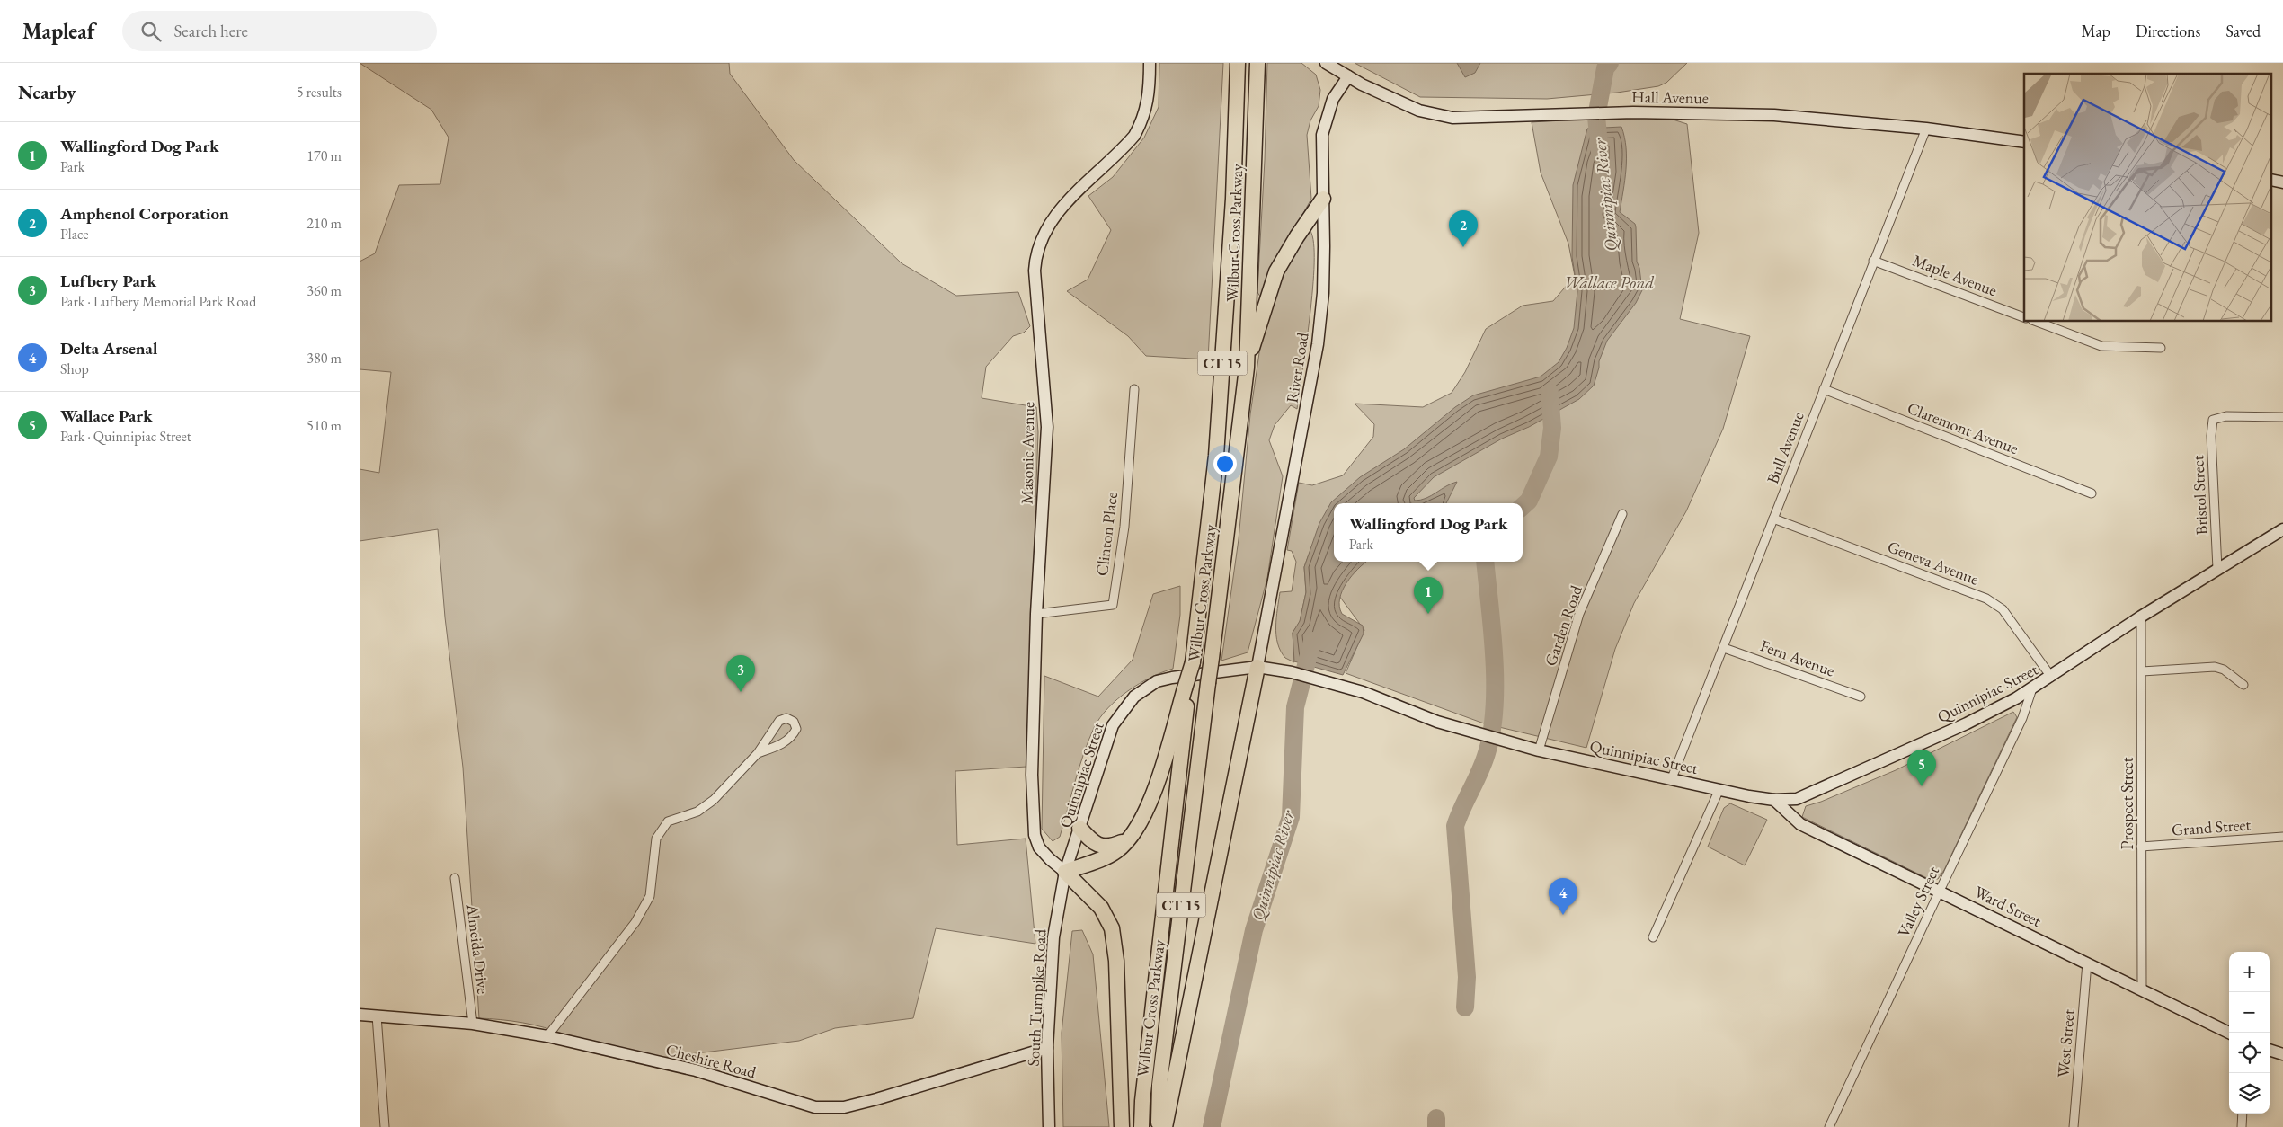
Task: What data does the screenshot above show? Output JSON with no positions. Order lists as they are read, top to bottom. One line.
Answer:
{"streets":{"highway":["Wilbur Cross Parkway","CT 15"],"main road":["Hall Avenue","River Road","Masonic Avenue","Quinnipiac Street","Ward Street","South Turnpike Road","Cheshire Road"],"street":["Maple Avenue","Claremont Avenue","Bull Avenue","Bristol Street","Clinton Place","Geneva Avenue","Garden Road","Fern Avenue","Prospect Street","Grand Street","Valley Street","Almeida Drive","West Street"]},"crossings":[["Hall Avenue","River Road"],["Hall Avenue","Bull Avenue"],["Maple Avenue","Bull Avenue"],["River Road","Quinnipiac Street"],["Claremont Avenue","Bull Avenue"],["Bull Avenue","Geneva Avenue"],["Bull Avenue","Fern Avenue"],["Bull Avenue","Quinnipiac Street"],["Masonic Avenue","Clinton Place"],["Masonic Avenue","Quinnipiac Street"],["Masonic Avenue","South Turnpike Road"],["Bristol Street","Quinnipiac Street"],["Geneva Avenue","Quinnipiac Street"],["Garden Road","Quinnipiac Street"],["Quinnipiac Street","Prospect Street"],["Quinnipiac Street","Valley Street"],["Quinnipiac Street","Ward Street"],["Quinnipiac Street","South Turnpike Road"],["Prospect Street","Grand Street"],["Prospect Street","Ward Street"],["Valley Street","Ward Street"],["Ward Street","West Street"],["Almeida Drive","Cheshire Road"],["South Turnpike Road","Cheshire Road"]],"water":["Quinnipiac River","Wallace Pond"],"page":{"header":"Mapleaf","search":"Search here","nav":["Map","Directions","Saved"],"heading":["Nearby","5 results"],"list":[{"mark":"1","name":"Wallingford Dog Park","note":"Park","value":"170 m"},{"mark":"2","name":"Amphenol Corporation","note":"Place","value":"210 m"},{"mark":"3","name":"Lufbery Park","note":"Park · Lufbery Memorial Park Road","value":"360 m"},{"mark":"4","name":"Delta Arsenal","note":"Shop","value":"380 m"},{"mark":"5","name":"Wallace Park","note":"Park · Quinnipiac Street","value":"510 m"}],"pins":["2","1","3","5","4"],"popup":["Wallingford Dog Park","Park"],"map_buttons":["+","−"]}}
